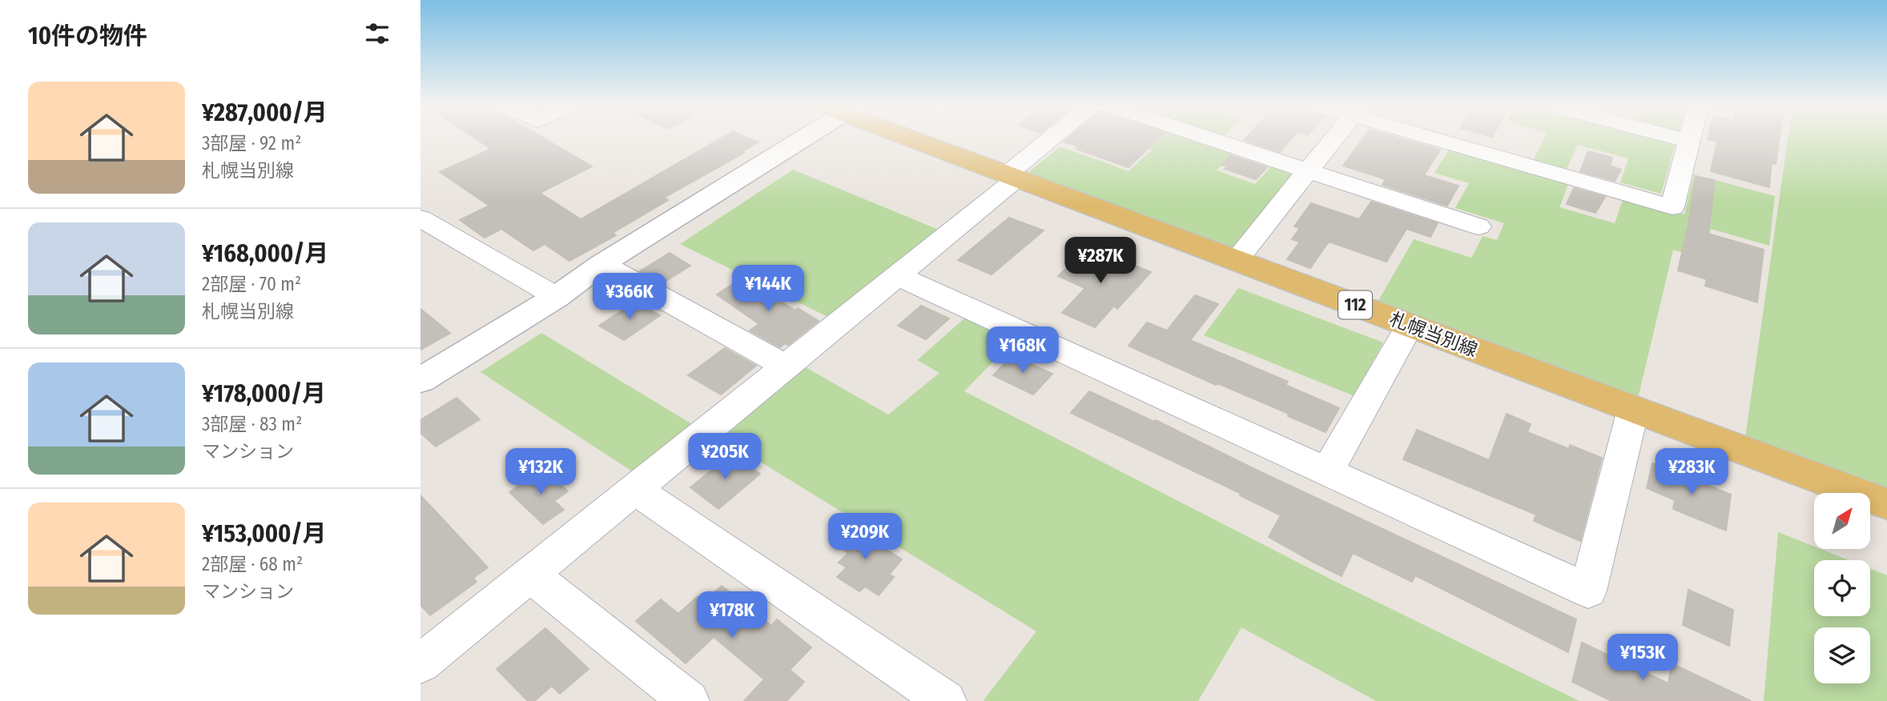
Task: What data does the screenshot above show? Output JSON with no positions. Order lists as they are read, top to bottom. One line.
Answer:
{"streets":{"main road":["112","札幌当別線"]},"north":"top right","page":{"heading":"10件の物件","list":[{"name":"¥287,000/月","note":"3部屋 · 92 m² · 札幌当別線"},{"name":"¥168,000/月","note":"2部屋 · 70 m² · 札幌当別線"},{"name":"¥178,000/月","note":"3部屋 · 83 m² · マンション"},{"name":"¥153,000/月","note":"2部屋 · 68 m² · マンション"}],"price":["¥287K","¥144K","¥366K","¥168K","¥205K","¥132K","¥283K","¥209K","¥178K","¥153K"]}}
